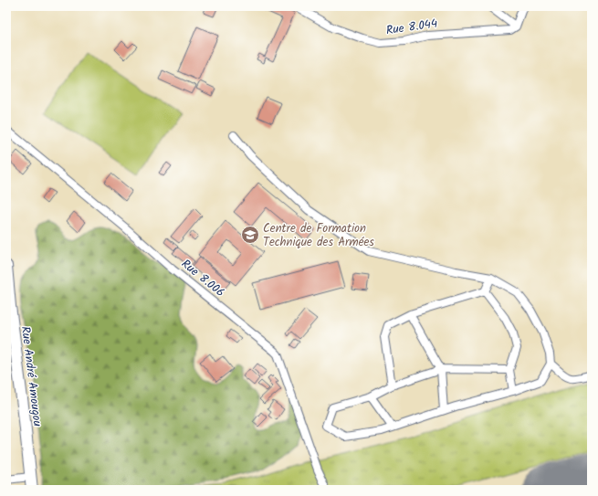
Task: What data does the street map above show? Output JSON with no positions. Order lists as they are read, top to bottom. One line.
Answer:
{"streets":{"main road":["Rue André Amougou"],"street":["Rue 8.044","Rue 8.006"]},"places":{"school or university":["Centre de Formation Technique des Armées"]}}
